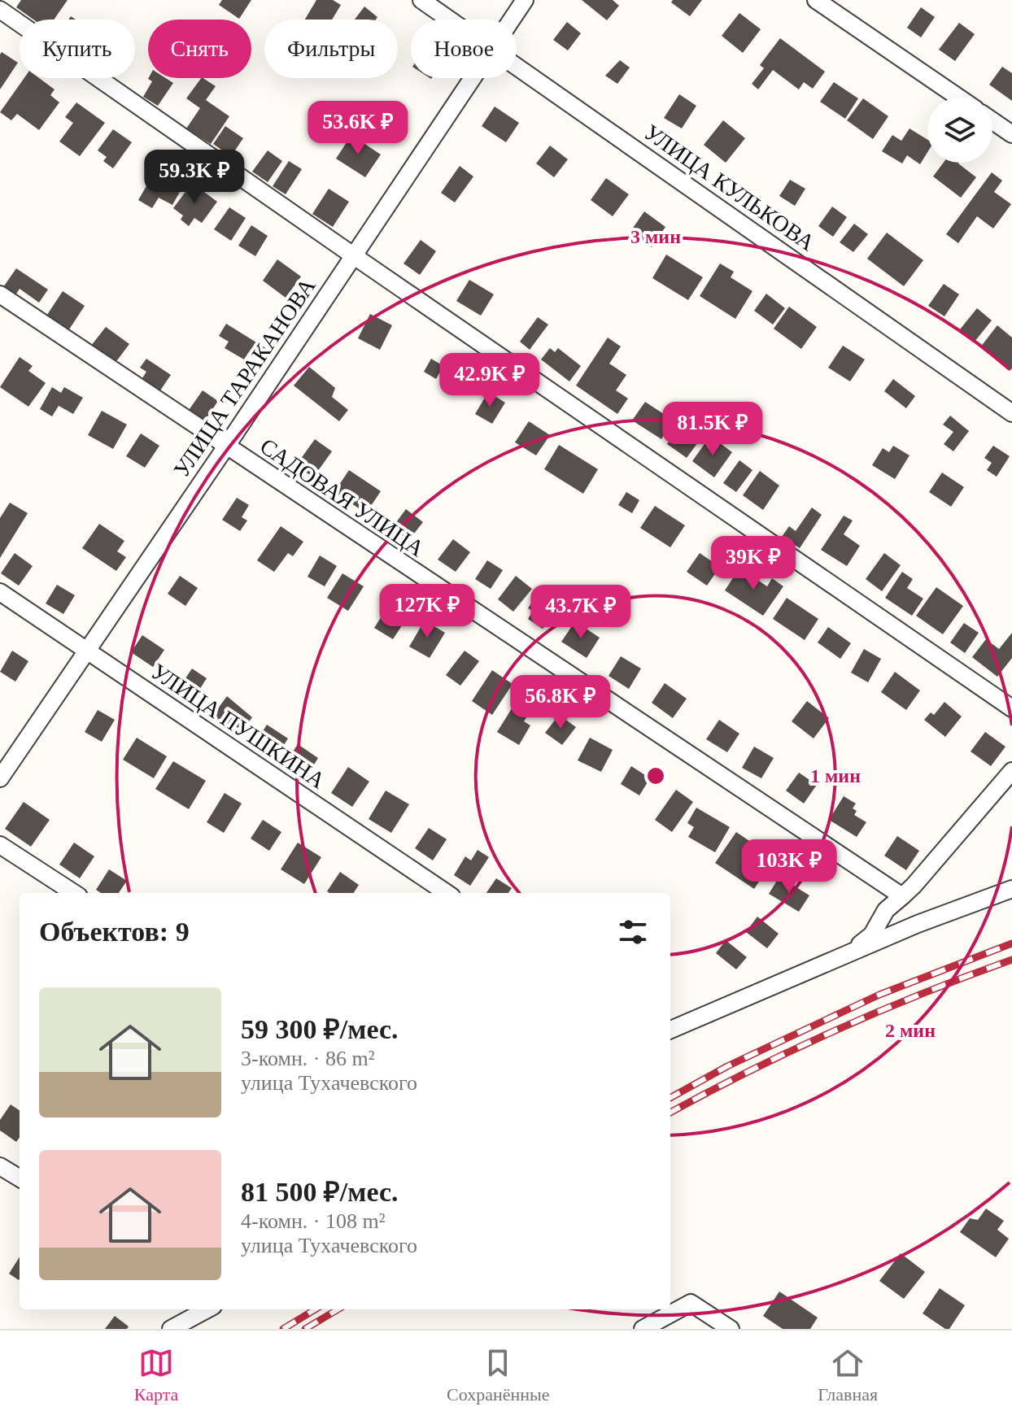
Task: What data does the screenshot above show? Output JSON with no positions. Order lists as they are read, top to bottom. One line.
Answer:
{"streets":{"street":["УЛИЦА КУЛЬКОВА","УЛИЦА ТАРАКАНОВА","САДОВАЯ УЛИЦА","УЛИЦА ПУШКИНА"]},"crossings":[["УЛИЦА ТАРАКАНОВА","САДОВАЯ УЛИЦА"],["УЛИЦА ТАРАКАНОВА","УЛИЦА ПУШКИНА"]],"page":{"chip":["Купить","Снять","Фильтры","Новое"],"price":["53.6K ₽","59.3K ₽","42.9K ₽","81.5K ₽","39K ₽","127K ₽","43.7K ₽","56.8K ₽","103K ₽"],"heading":"Объектов: 9","list":[{"name":"59 300 ₽/мес.","note":"3-комн. · 86 m² · улица Тухачевского"},{"name":"81 500 ₽/мес.","note":"4-комн. · 108 m² · улица Тухачевского"}],"tabs":["Карта","Сохранённые","Главная"]},"rings":["3 мин","1 мин","2 мин"]}
